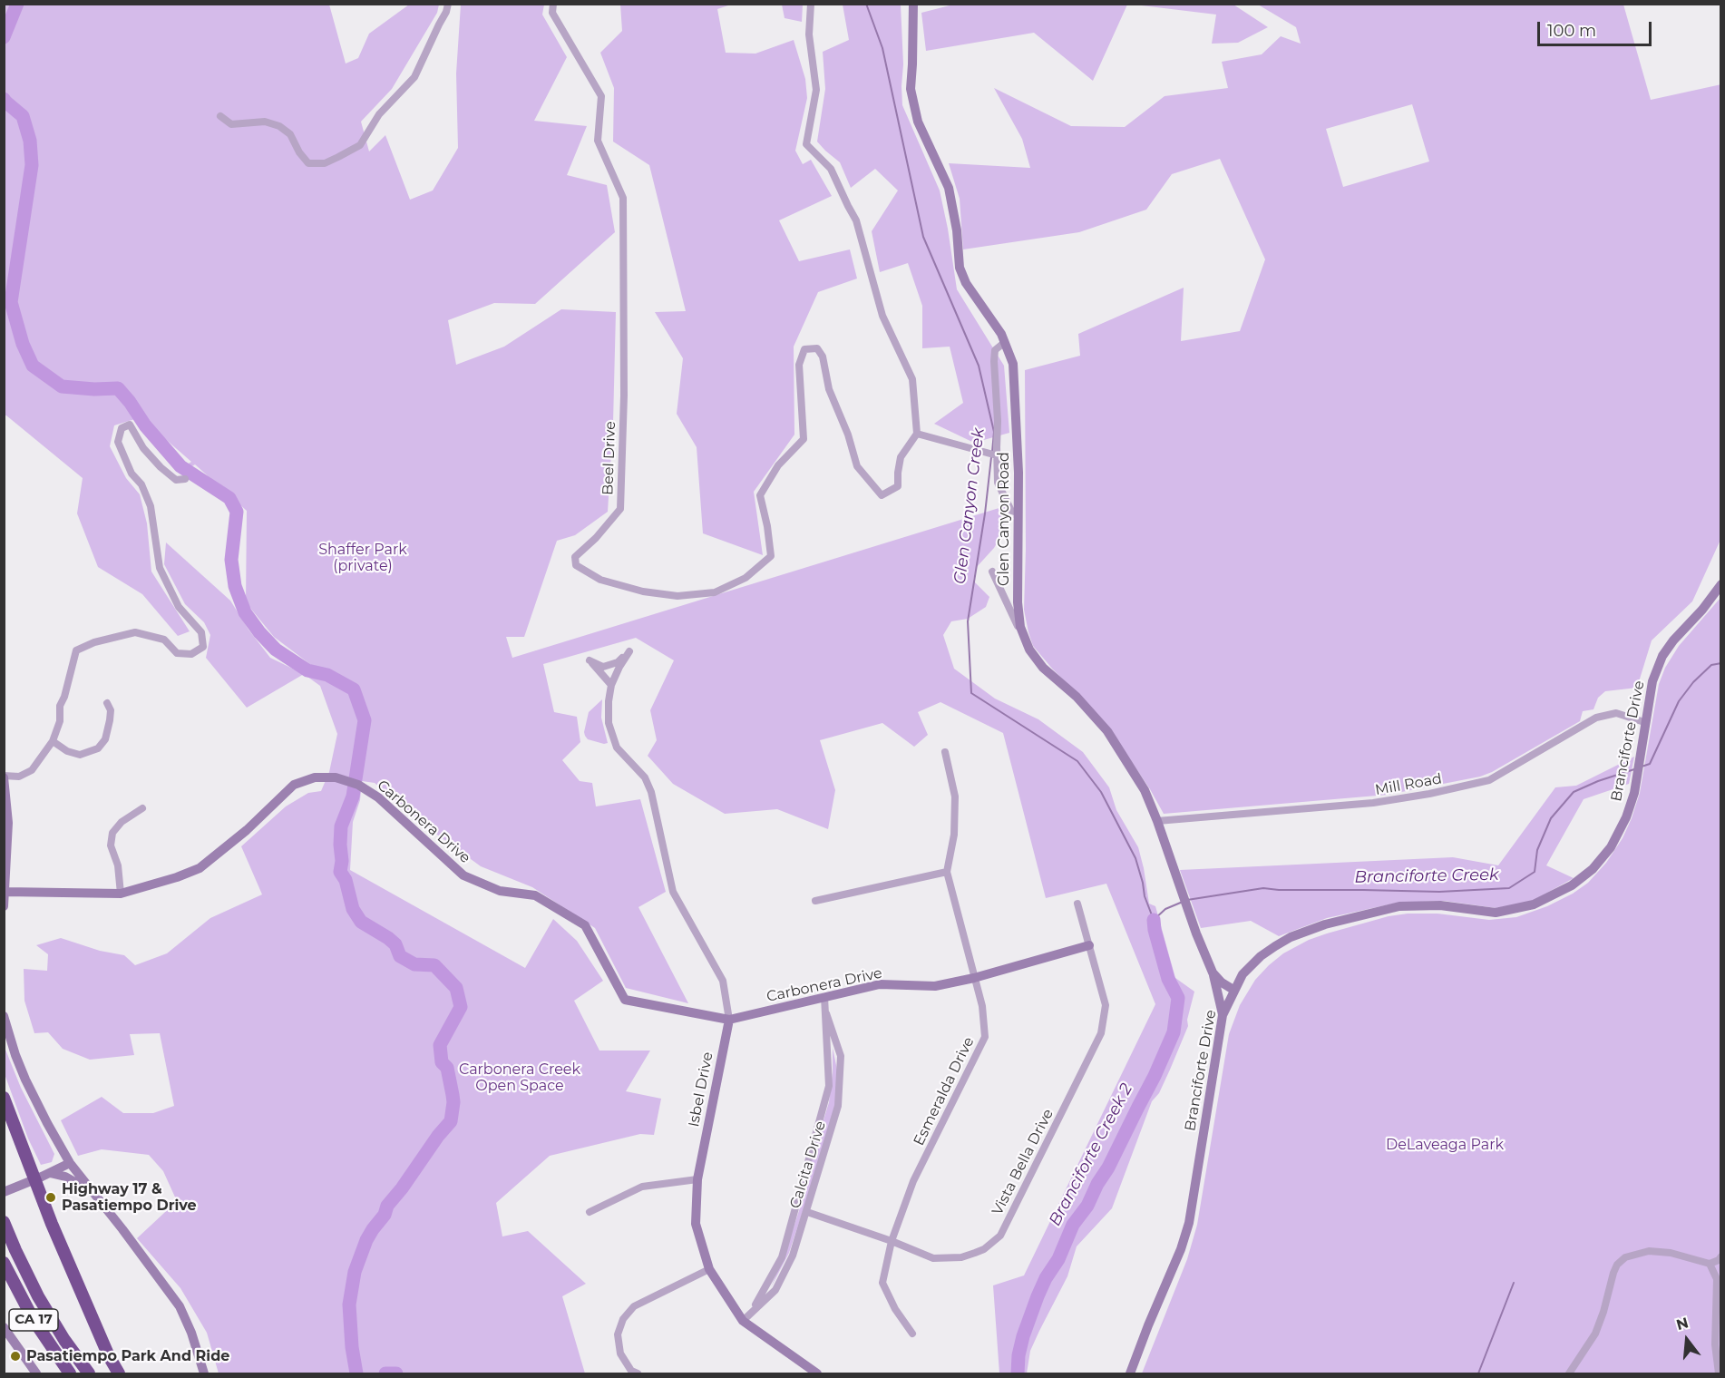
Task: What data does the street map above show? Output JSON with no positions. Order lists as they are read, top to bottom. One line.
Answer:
{"streets":{"highway":["CA 17"],"street":["Beel Drive","Glen Canyon Road","Branciforte Drive","Mill Road","Carbonera Drive","Isbel Drive","Esmeralda Drive","Vista Bella Drive","Calcita Drive"]},"crossings":[["Glen Canyon Road","Branciforte Drive"],["Glen Canyon Road","Mill Road"],["Branciforte Drive","Mill Road"],["Carbonera Drive","Isbel Drive"],["Carbonera Drive","Esmeralda Drive"],["Carbonera Drive","Vista Bella Drive"],["Carbonera Drive","Calcita Drive"],["Isbel Drive","Calcita Drive"],["Esmeralda Drive","Vista Bella Drive"],["Vista Bella Drive","Calcita Drive"]],"water":["Glen Canyon Creek","Branciforte Creek","Branciforte Creek 2"],"parks":["Shaffer Park (private)","Carbonera Creek Open Space","DeLaveaga Park"],"places":["Highway 17 & Pasatiempo Drive","Pasatiempo Park And Ride"],"scale_bar":"100 m","north":"top"}
